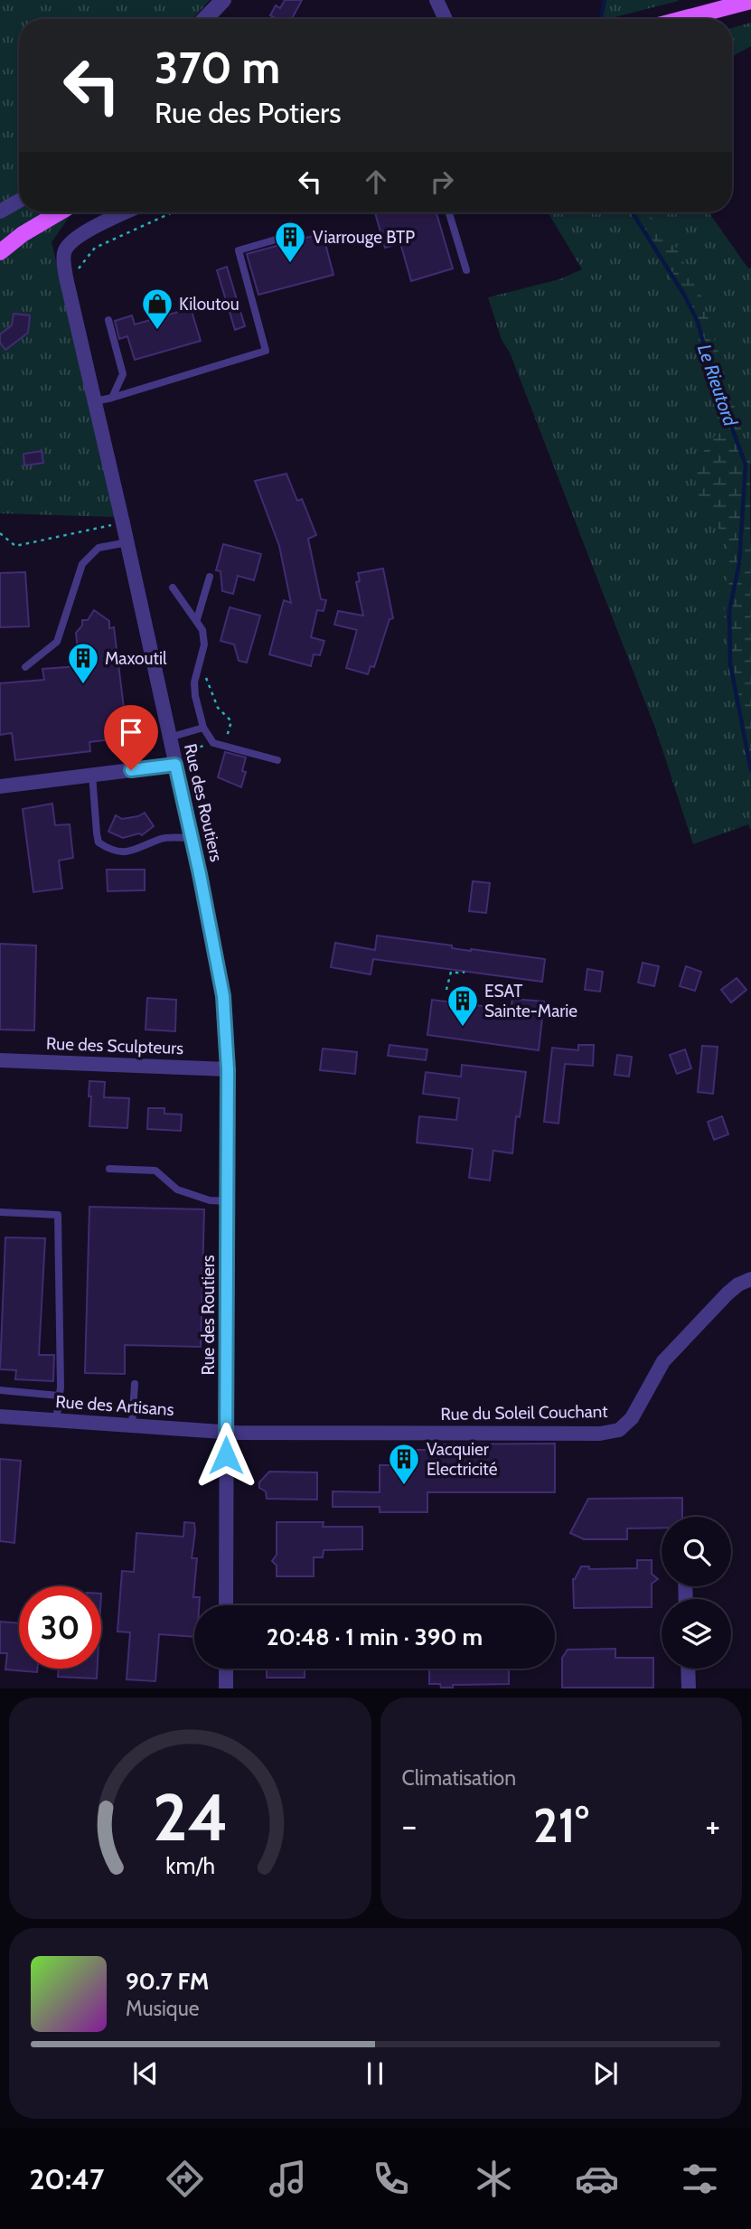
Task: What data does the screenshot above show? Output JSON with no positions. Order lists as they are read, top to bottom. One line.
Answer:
{"streets":{"street":["Rue des Routiers","Rue des Sculpteurs","Rue des Artisans","Rue du Soleil Couchant"]},"crossings":[["Rue des Routiers","Rue des Sculpteurs"],["Rue des Routiers","Rue des Artisans"],["Rue des Routiers","Rue du Soleil Couchant"],["Rue des Artisans","Rue du Soleil Couchant"]],"water":["Le Rieutord"],"places":{"building":["Viarrouge BTP","Maxoutil","ESAT Sainte-Marie","Vacquier Electricité"],"shop":["Kiloutou"]},"page":{"turn":["370 m","Rue des Potiers"],"limit":"30","trip":"20:48 · 1 min · 390 m","tile":"Climatisation","heat":["−","21°","+"],"song":["90.7 FM","Musique"],"tabs":"20:47","gauge":["24","km/h"]}}
